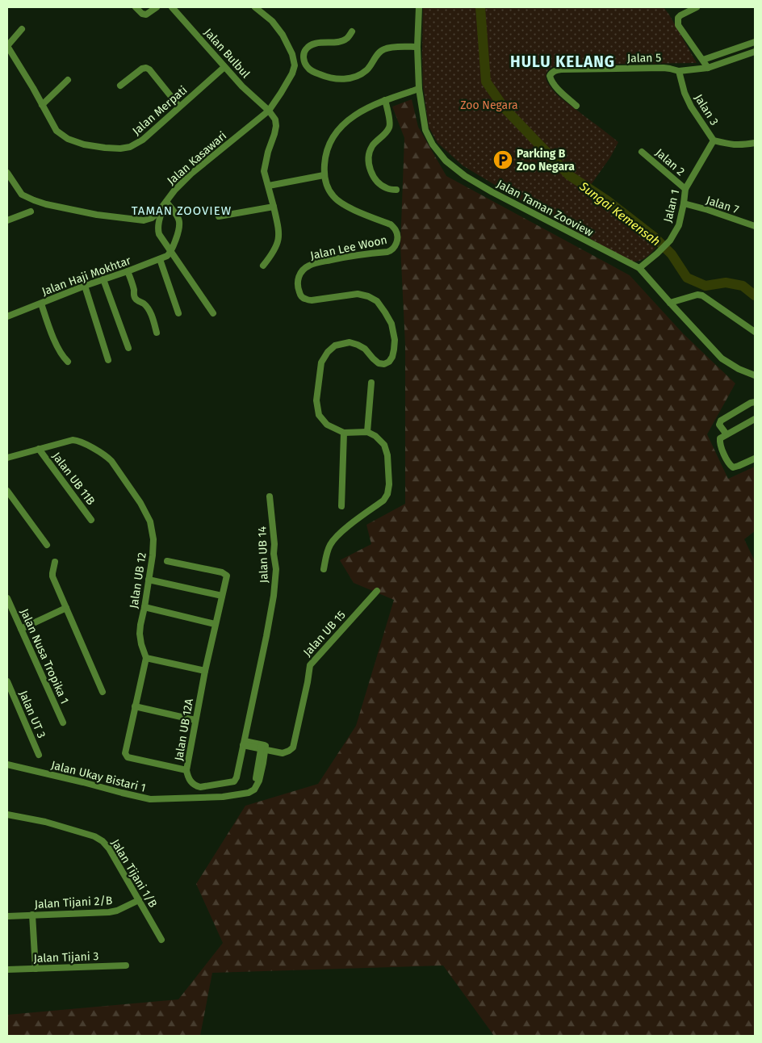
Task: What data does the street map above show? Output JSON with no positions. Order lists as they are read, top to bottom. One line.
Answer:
{"streets":{"street":["Jalan Bulbul","Jalan 5","Jalan 3","Jalan Merpati","Jalan Kasawari","Jalan 2","Jalan 7","Jalan 1","Jalan Taman Zooview","Jalan Lee Woon","Jalan Haji Mokhtar","Jalan UB 11B","Jalan UB 14","Jalan UB 12","Jalan UB 15","Jalan Nusa Tropika 1","Jalan UT 3","Jalan UB 12A","Jalan Ukay Bistari 1","Jalan Tijani 1/B","Jalan Tijani 2/B","Jalan Tijani 3"]},"crossings":[["Jalan Bulbul","Jalan Merpati"],["Jalan Bulbul","Jalan Kasawari"],["Jalan 5","Jalan 3"],["Jalan 3","Jalan 1"],["Jalan 2","Jalan 1"],["Jalan 7","Jalan 1"],["Jalan 1","Jalan Taman Zooview"],["Jalan Taman Zooview","Jalan Lee Woon"],["Jalan UB 11B","Jalan UB 12"],["Jalan UB 14","Jalan UB 12A"],["Jalan UB 12","Jalan UB 12A"],["Jalan UB 15","Jalan UB 12A"],["Jalan UB 15","Jalan Ukay Bistari 1"],["Jalan Tijani 1/B","Jalan Tijani 2/B"]],"districts":["HULU KELANG","TAMAN ZOOVIEW"],"water":["Sungai Kemensah"],"parks":["Zoo Negara"],"places":{"parking":["Parking B Zoo Negara"]}}
